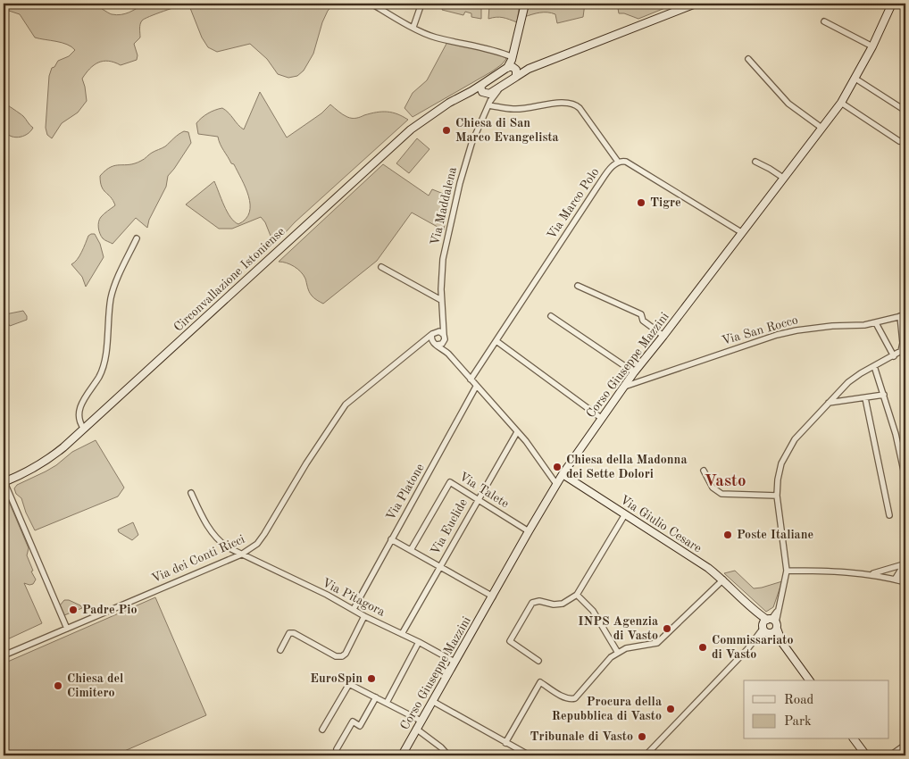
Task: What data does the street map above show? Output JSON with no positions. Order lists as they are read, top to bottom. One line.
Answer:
{"streets":{"main road":["Circonvallazione Istoniense","Corso Giuseppe Mazzini","Via Giulio Cesare"],"street":["Via Marco Polo","Via Maddalena","Via San Rocco","Via Talete","Via Platone","Via Euclide","Via dei Conti Ricci","Via Pitagora"]},"crossings":[["Via Maddalena","Via dei Conti Ricci"],["Via San Rocco","Corso Giuseppe Mazzini"],["Corso Giuseppe Mazzini","Via Talete"],["Corso Giuseppe Mazzini","Via Giulio Cesare"],["Corso Giuseppe Mazzini","Via Pitagora"],["Via Talete","Via Euclide"],["Via Platone","Via Pitagora"],["Via Euclide","Via Pitagora"],["Via dei Conti Ricci","Via Pitagora"]],"districts":["Vasto"],"places":["Chiesa di San Marco Evangelista","Tigre","Chiesa della Madonna dei Sette Dolori","Poste Italiane","Padre Pio","INPS Agenzia di Vasto","Commissariato di Vasto","EuroSpin","Chiesa del Cimitero","Procura della Repubblica di Vasto","Tribunale di Vasto"],"legend":["Road","Park"]}
